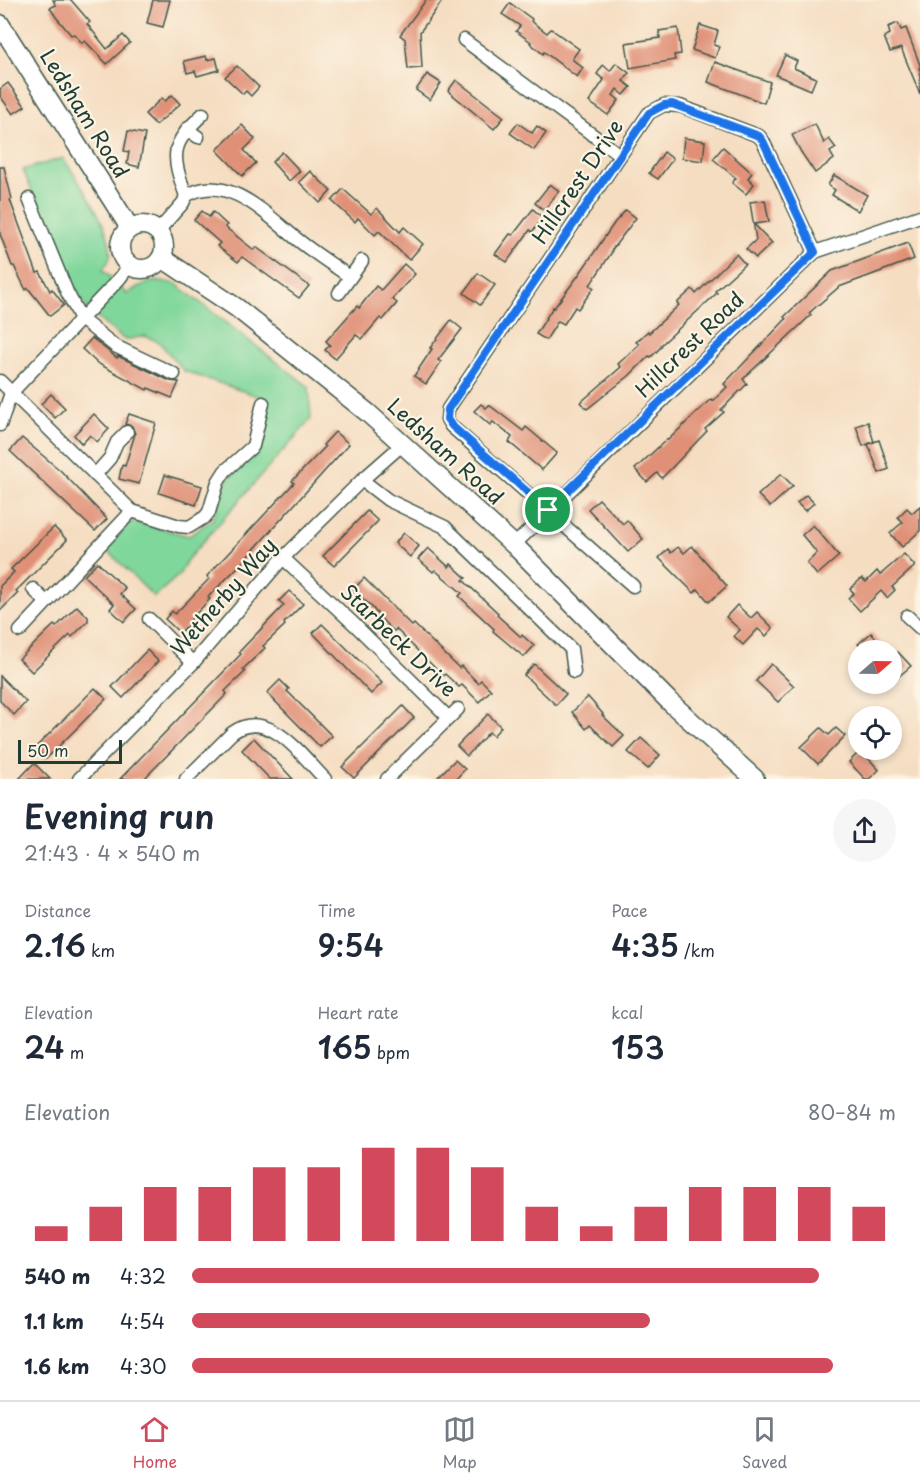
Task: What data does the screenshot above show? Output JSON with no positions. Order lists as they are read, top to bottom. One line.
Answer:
{"streets":{"main road":["Ledsham Road"],"street":["Hillcrest Drive","Hillcrest Road","Wetherby Way","Starbeck Drive"]},"crossings":[["Ledsham Road","Hillcrest Drive"],["Ledsham Road","Hillcrest Road"],["Ledsham Road","Wetherby Way"],["Hillcrest Drive","Hillcrest Road"],["Wetherby Way","Starbeck Drive"]],"scale_bar":"50 m","north":"right","page":{"scale":"50 m","heading":["Evening run","21:43 · 4 × 540 m"],"stats":[["Distance","2.16 km"],["Time","9:54"],["Pace","4:35 /km"],["Elevation","24 m"],["Heart rate","165 bpm"],["kcal","153"]],"chart":["Elevation","80–84 m"],"list":[{"name":"540 m","note":"4:32"},{"name":"1.1 km","note":"4:54"},{"name":"1.6 km","note":"4:30"}],"tabs":["Home","Map","Saved"]}}
